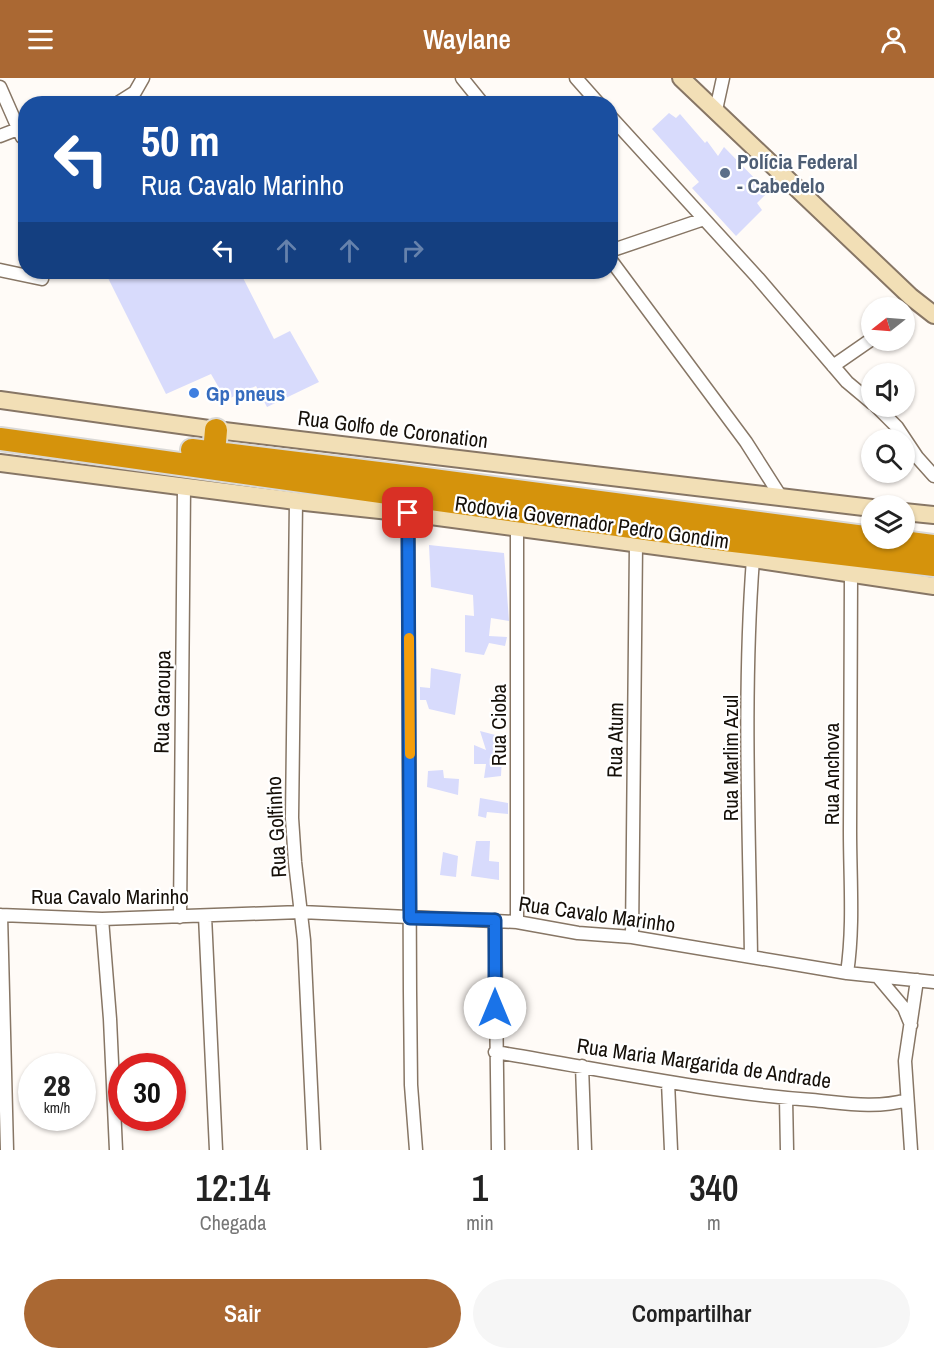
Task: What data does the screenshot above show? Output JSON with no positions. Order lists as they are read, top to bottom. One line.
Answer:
{"streets":{"highway":["Rodovia Governador Pedro Gondim"],"street":["Rua Golfo de Coronation","Rua Garoupa","Rua Cioba","Rua Atum","Rua Marlim Azul","Rua Anchova","Rua Golfinho","Rua Cavalo Marinho","Rua Maria Margarida de Andrade"]},"crossings":[["Rua Golfo de Coronation","Rodovia Governador Pedro Gondim"],["Rua Garoupa","Rua Cavalo Marinho"],["Rua Cioba","Rua Cavalo Marinho"],["Rua Atum","Rua Cavalo Marinho"],["Rua Marlim Azul","Rua Cavalo Marinho"],["Rua Anchova","Rua Cavalo Marinho"],["Rua Golfinho","Rua Cavalo Marinho"]],"places":["Polícia Federal - Cabedelo","Gp pneus"],"north":"left","page":{"header":"Waylane","turn":["50 m","Rua Cavalo Marinho"],"speed":"28 km/h","limit":"30","eta":["12:14","Chegada","1","min","340","m"],"buttons":["Sair","Compartilhar"]}}
